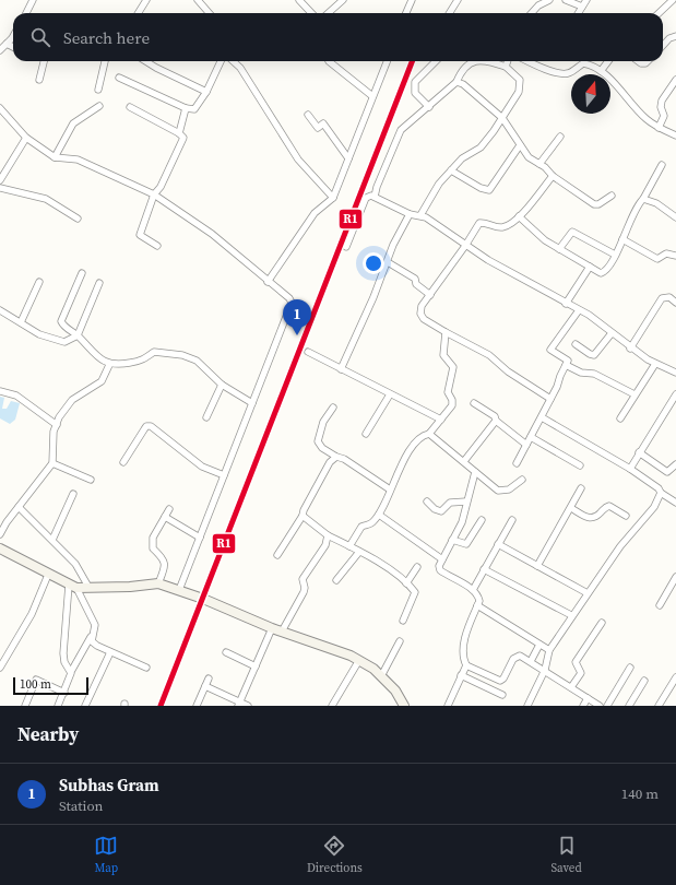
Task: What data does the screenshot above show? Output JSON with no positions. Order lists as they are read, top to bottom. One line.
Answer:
{"lines":["transit line R1"],"scale_bar":"100 m","north":"top","page":{"search":"Search here","pins":"1","scale":"100 m","heading":"Nearby","list":[{"mark":"1","name":"Subhas Gram","note":"Station","value":"140 m"}],"nav":["Map","Directions","Saved"]}}
